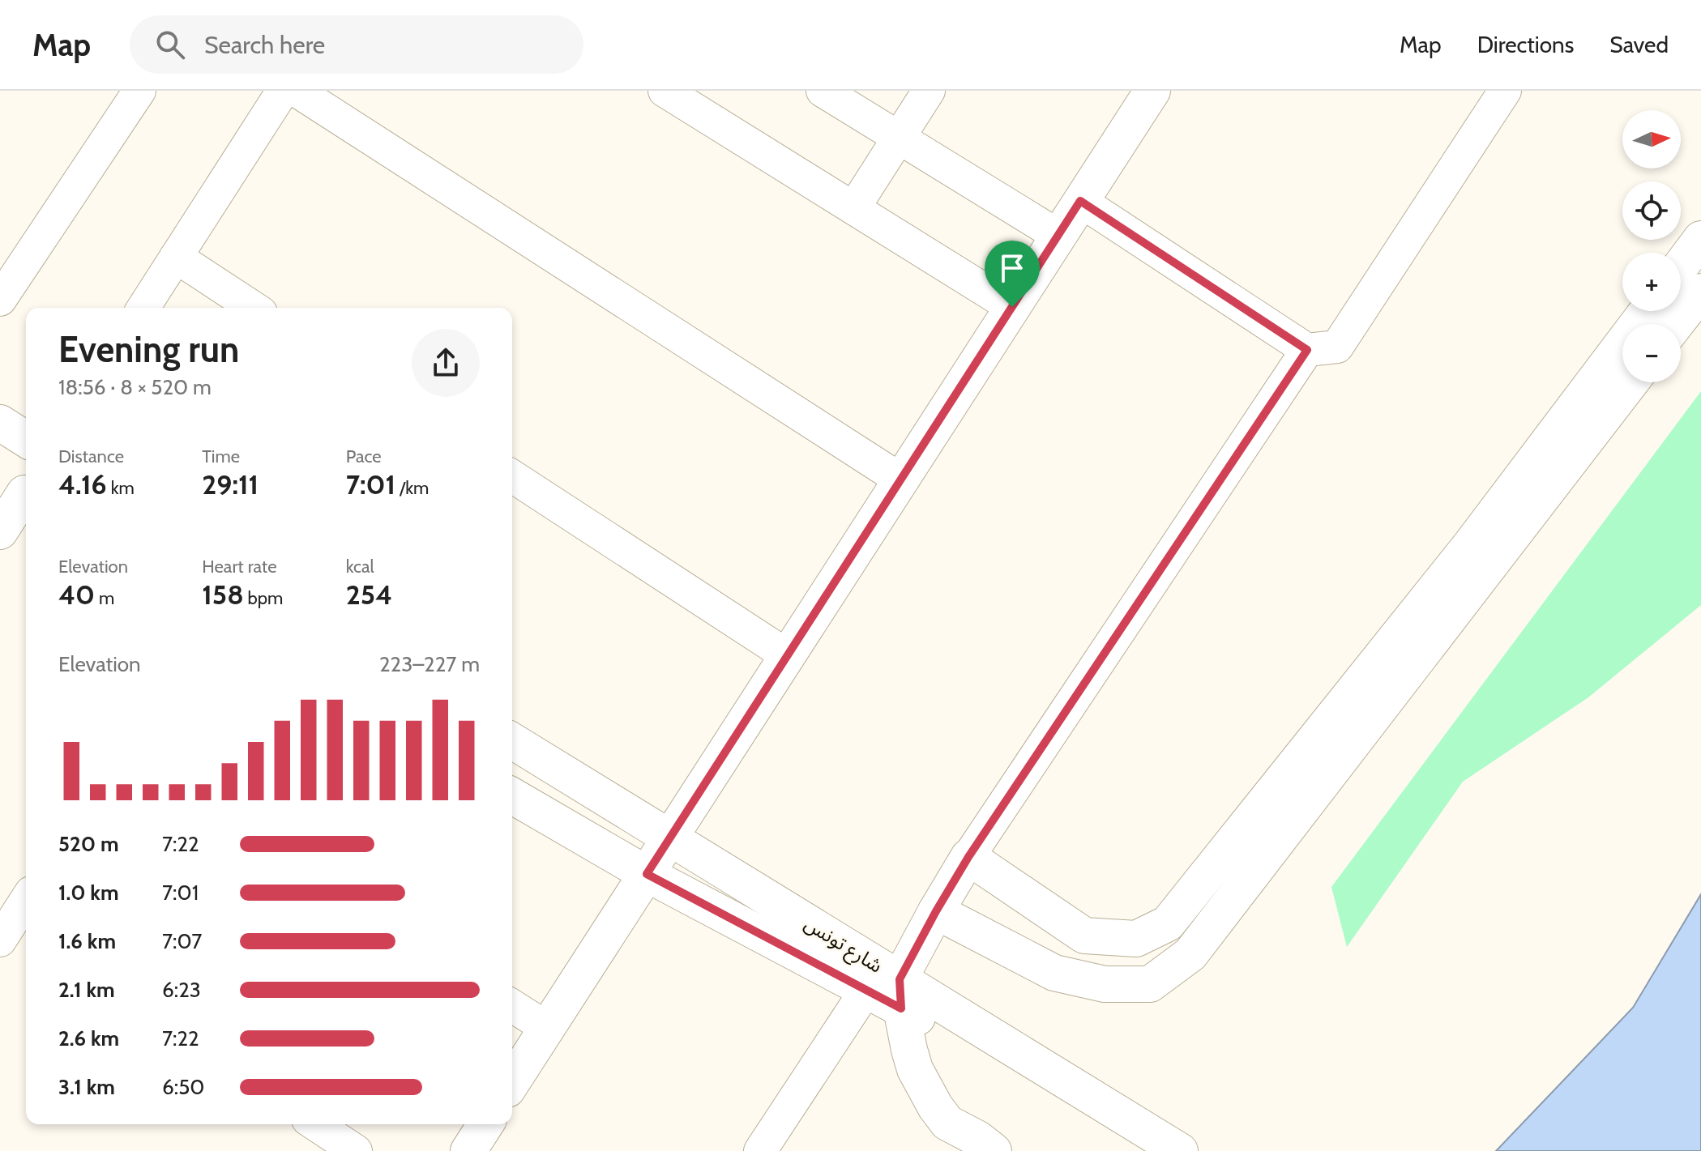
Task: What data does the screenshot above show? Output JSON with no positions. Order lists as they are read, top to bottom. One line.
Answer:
{"streets":{"street":["شارع تونس"]},"north":"right","page":{"header":"Map","search":"Search here","nav":["Map","Directions","Saved"],"map_buttons":["+","−"],"heading":["Evening run","18:56 · 8 × 520 m"],"stats":[["Distance","4.16 km"],["Time","29:11"],["Pace","7:01 /km"],["Elevation","40 m"],["Heart rate","158 bpm"],["kcal","254"]],"chart":["Elevation","223–227 m"],"list":[{"name":"520 m","note":"7:22"},{"name":"1.0 km","note":"7:01"},{"name":"1.6 km","note":"7:07"},{"name":"2.1 km","note":"6:23"},{"name":"2.6 km","note":"7:22"},{"name":"3.1 km","note":"6:50"}]}}
